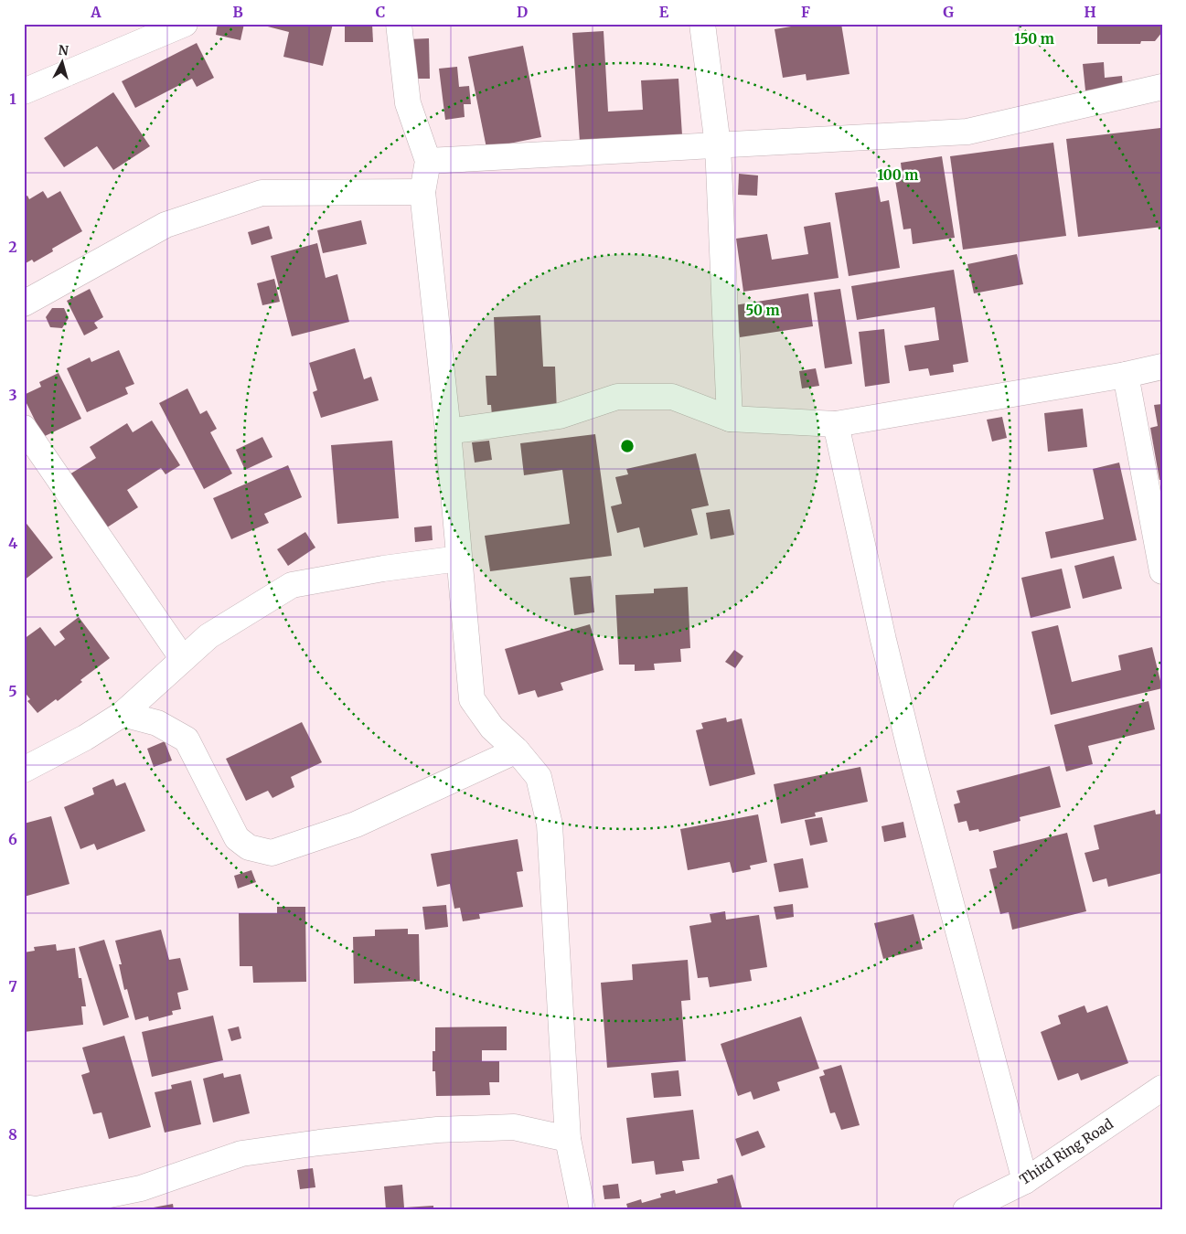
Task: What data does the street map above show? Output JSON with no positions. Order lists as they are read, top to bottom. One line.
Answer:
{"streets":{"street":["Third Ring Road"]},"north":"top","grid":{"columns":["A","B","C","D","E","F","G","H"],"rows":["1","2","3","4","5","6","7","8"]},"rings":["150 m","100 m","50 m"]}
